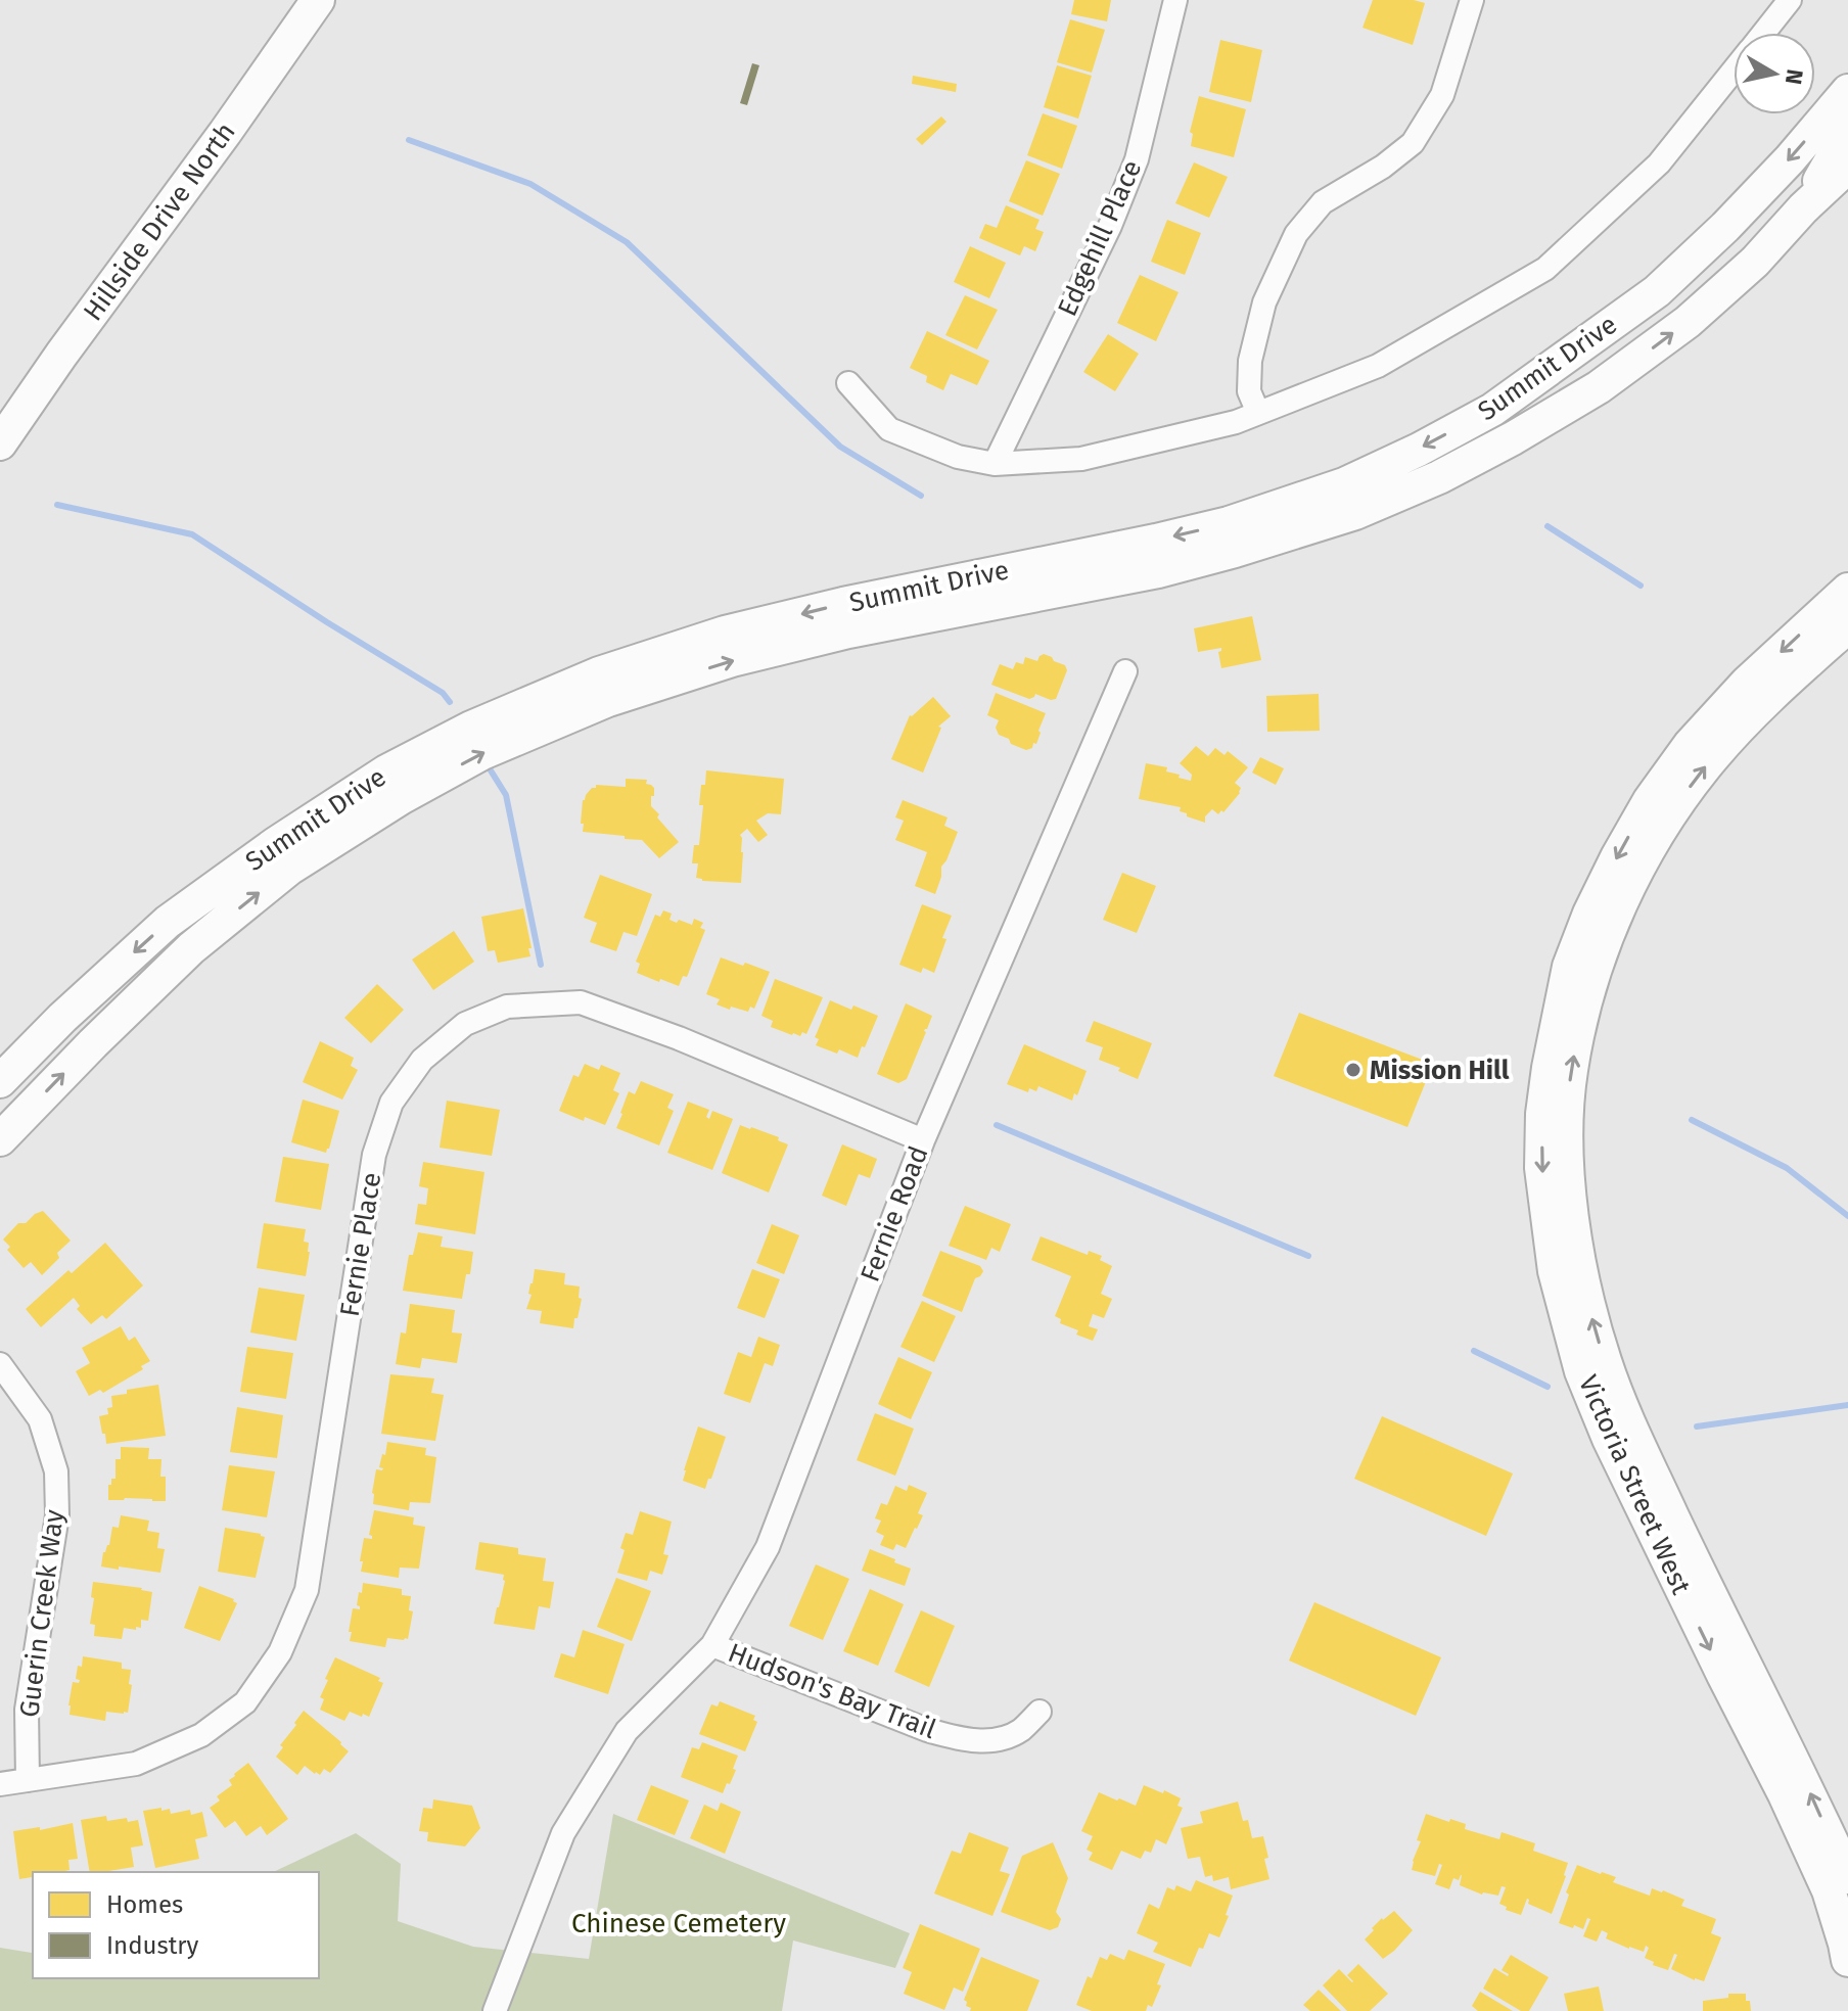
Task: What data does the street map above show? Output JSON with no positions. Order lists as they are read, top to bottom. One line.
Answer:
{"streets":{"main road":["Hillside Drive North","Summit Drive","Victoria Street West"],"street":["Edgehill Place","Fernie Road","Fernie Place","Guerin Creek Way","Hudson's Bay Trail"]},"crossings":[["Fernie Road","Fernie Place"],["Fernie Road","Hudson's Bay Trail"],["Fernie Place","Guerin Creek Way"]],"parks":["Chinese Cemetery"],"places":["Mission Hill"],"legend":["Homes","Industry"],"north":"right"}
